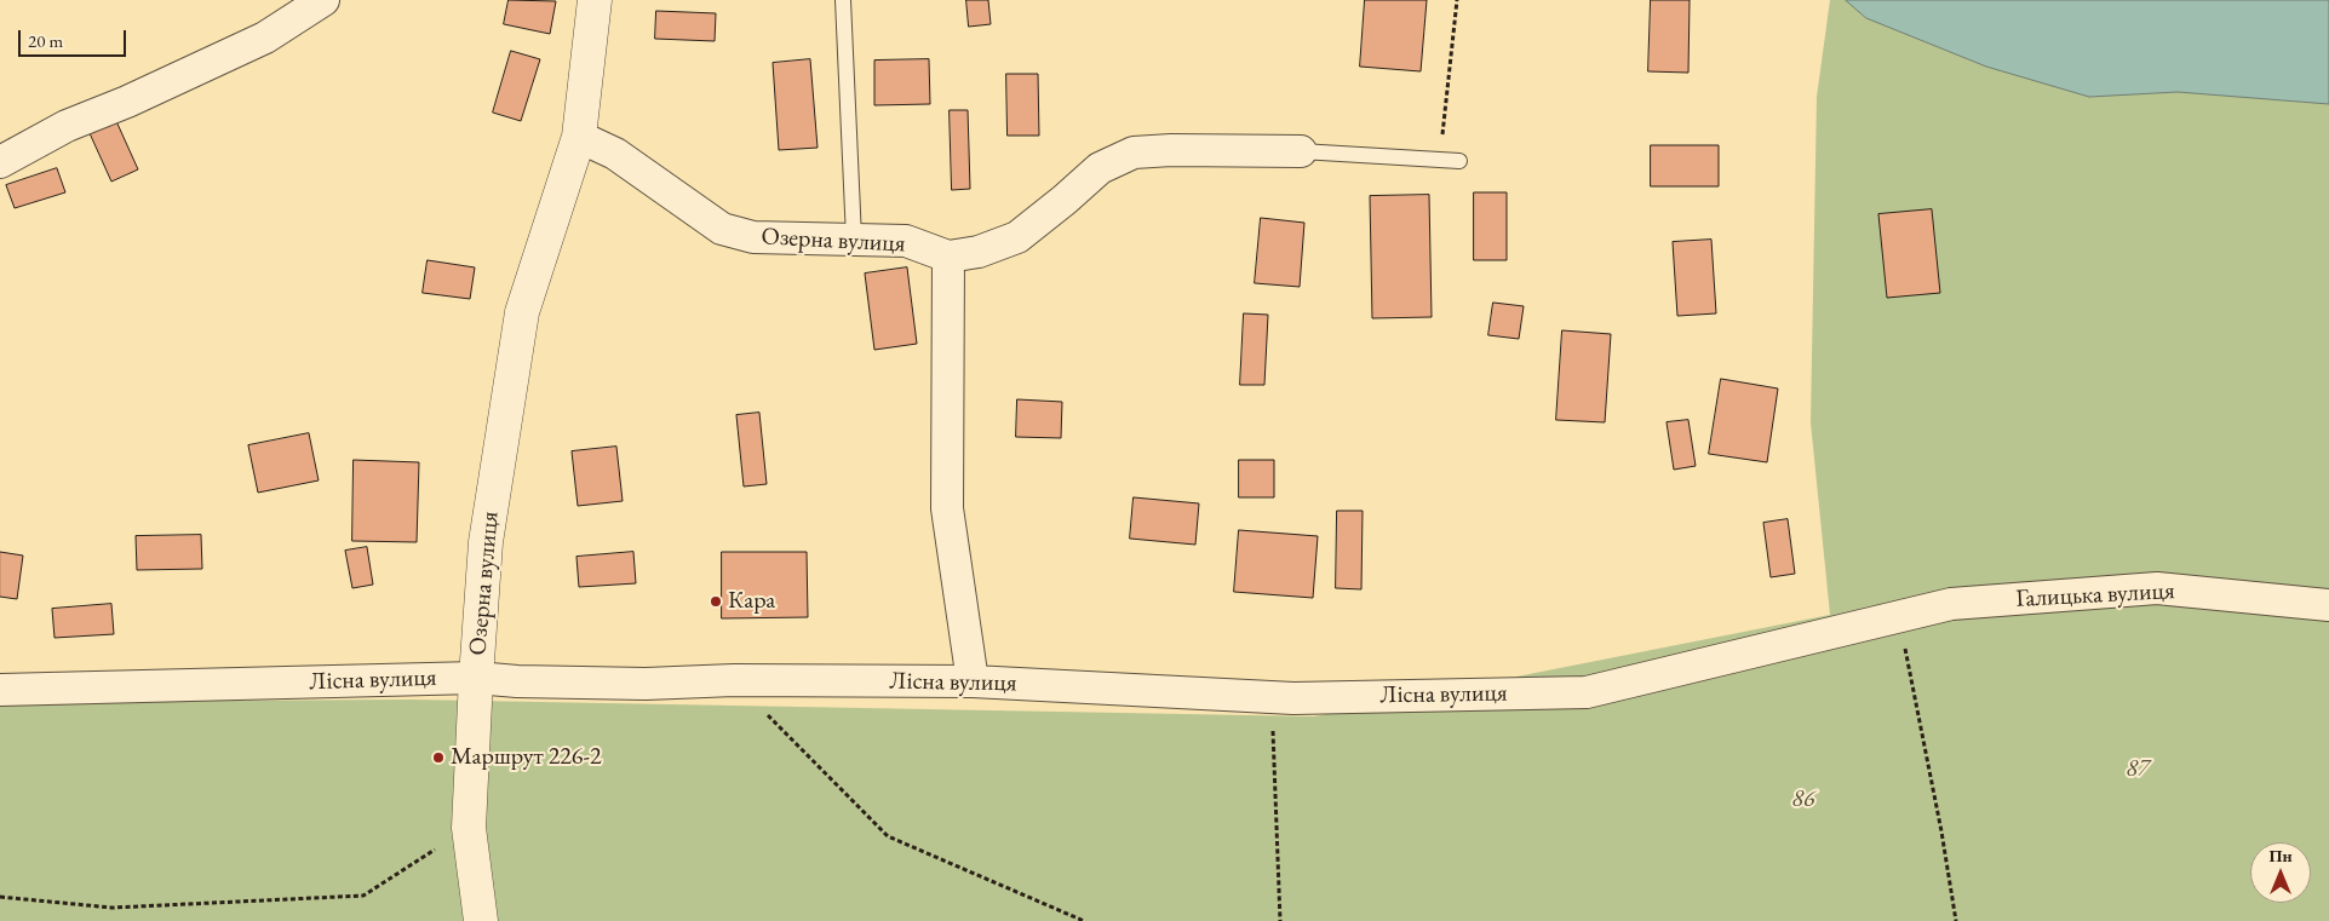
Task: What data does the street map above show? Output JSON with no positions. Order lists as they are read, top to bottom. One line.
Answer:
{"streets":{"street":["Озерна вулиця","Галицька вулиця","Лісна вулиця"]},"crossings":[["Озерна вулиця","Лісна вулиця"],["Галицька вулиця","Лісна вулиця"]],"parks":["87","86"],"places":["Кара","Маршрут 226-2"],"scale_bar":"20 m","north":"top"}
